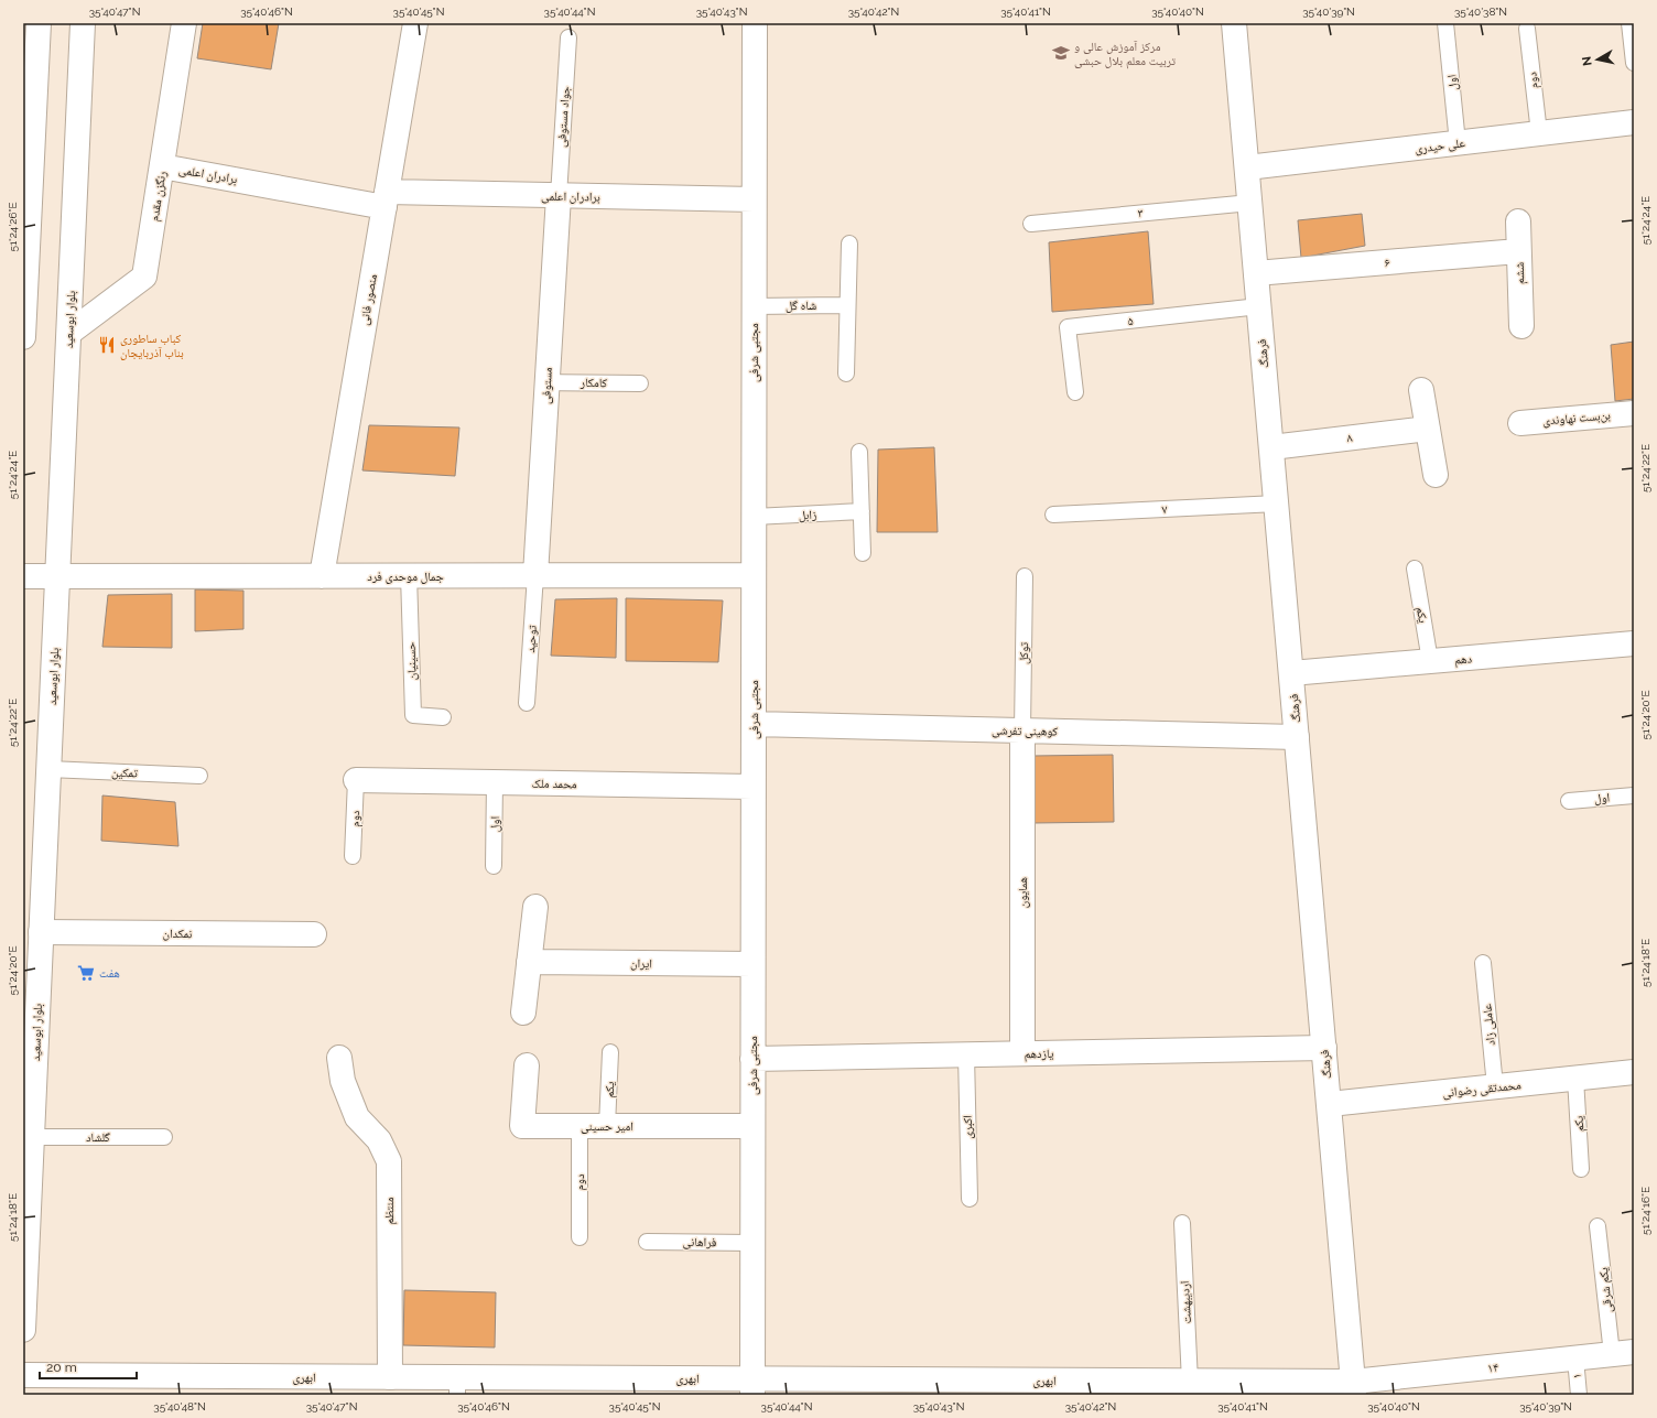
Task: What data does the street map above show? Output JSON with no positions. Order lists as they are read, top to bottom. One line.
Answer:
{"streets":{"street":["علی حیدری","برادران اعلمی","رنگزن مقدم","۶","ششم","منصور فانی","بلوار ابوسعید","مجتبی شرفی","فرهنگ","مستوفی","بن‌بست نهاوندی","۸","جمال موحدی فرد","دهم","کوهینی تفرشی","محمد ملک","همایون","نمکدان","ایران","یازدهم","محمدتقی رضوانی","امیر حسینی","منتظم","۱۴","ابهری"],"lane":["دوم","اول","جواد مستوفی","۳","شاه گل","۵","کامکار","۷","زابل","یکم","توحید","توکل","حسینیان","تمکین","عاملی زاد","اکبری","گلشاد","فراهانی","یکم شرقی","اردیبهشت","۱"]},"crossings":[["دوم","علی حیدری"],["دوم","محمد ملک"],["دوم","امیر حسینی"],["اول","علی حیدری"],["اول","محمد ملک"],["جواد مستوفی","برادران اعلمی"],["جواد مستوفی","مستوفی"],["علی حیدری","فرهنگ"],["برادران اعلمی","رنگزن مقدم"],["برادران اعلمی","منصور فانی"],["برادران اعلمی","مجتبی شرفی"],["برادران اعلمی","مستوفی"],["رنگزن مقدم","بلوار ابوسعید"],["۳","فرهنگ"],["۶","ششم"],["۶","فرهنگ"],["منصور فانی","جمال موحدی فرد"],["شاه گل","مجتبی شرفی"],["بلوار ابوسعید","جمال موحدی فرد"],["بلوار ابوسعید","تمکین"],["بلوار ابوسعید","نمکدان"],["بلوار ابوسعید","گلشاد"],["۵","فرهنگ"],["مجتبی شرفی","زابل"],["مجتبی شرفی","جمال موحدی فرد"],["مجتبی شرفی","کوهینی تفرشی"],["مجتبی شرفی","محمد ملک"],["مجتبی شرفی","ایران"],["مجتبی شرفی","یازدهم"],["مجتبی شرفی","امیر حسینی"],["مجتبی شرفی","فراهانی"],["مجتبی شرفی","ابهری"],["فرهنگ","۸"],["فرهنگ","۷"],["فرهنگ","دهم"],["فرهنگ","کوهینی تفرشی"],["فرهنگ","یازدهم"],["فرهنگ","محمدتقی رضوانی"],["فرهنگ","۱۴"],["فرهنگ","ابهری"],["کامکار","مستوفی"],["مستوفی","جمال موحدی فرد"],["مستوفی","توحید"],["جمال موحدی فرد","توحید"],["جمال موحدی فرد","حسینیان"],["یکم","دهم"],["یکم","محمدتقی رضوانی"],["یکم","امیر حسینی"],["توکل","کوهینی تفرشی"],["توکل","همایون"],["کوهینی تفرشی","همایون"],["همایون","یازدهم"],["عاملی زاد","محمدتقی رضوانی"],["یازدهم","اکبری"],["منتظم","ابهری"],["یکم شرقی","۱۴"],["اردیبهشت","ابهری"],["۱۴","۱"],["۱۴","ابهری"]],"places":{"school or university":["مرکز آموزش عالی و تربیت معلم بلال حبشی"],"restaurant":["کباب ساطوری بناب آذربایجان"],"supermarket":["هفت"]},"scale_bar":"20 m","north":"left","coordinates":["35°40'47\"N","35°40'46\"N","35°40'45\"N","35°40'44\"N","35°40'43\"N","35°40'42\"N","35°40'41\"N","35°40'40\"N","35°40'39\"N","35°40'38\"N","51°24'24\"E","51°24'26\"E","51°24'22\"E","51°24'20\"E","51°24'18\"E","51°24'16\"E","35°40'48\"N"]}
